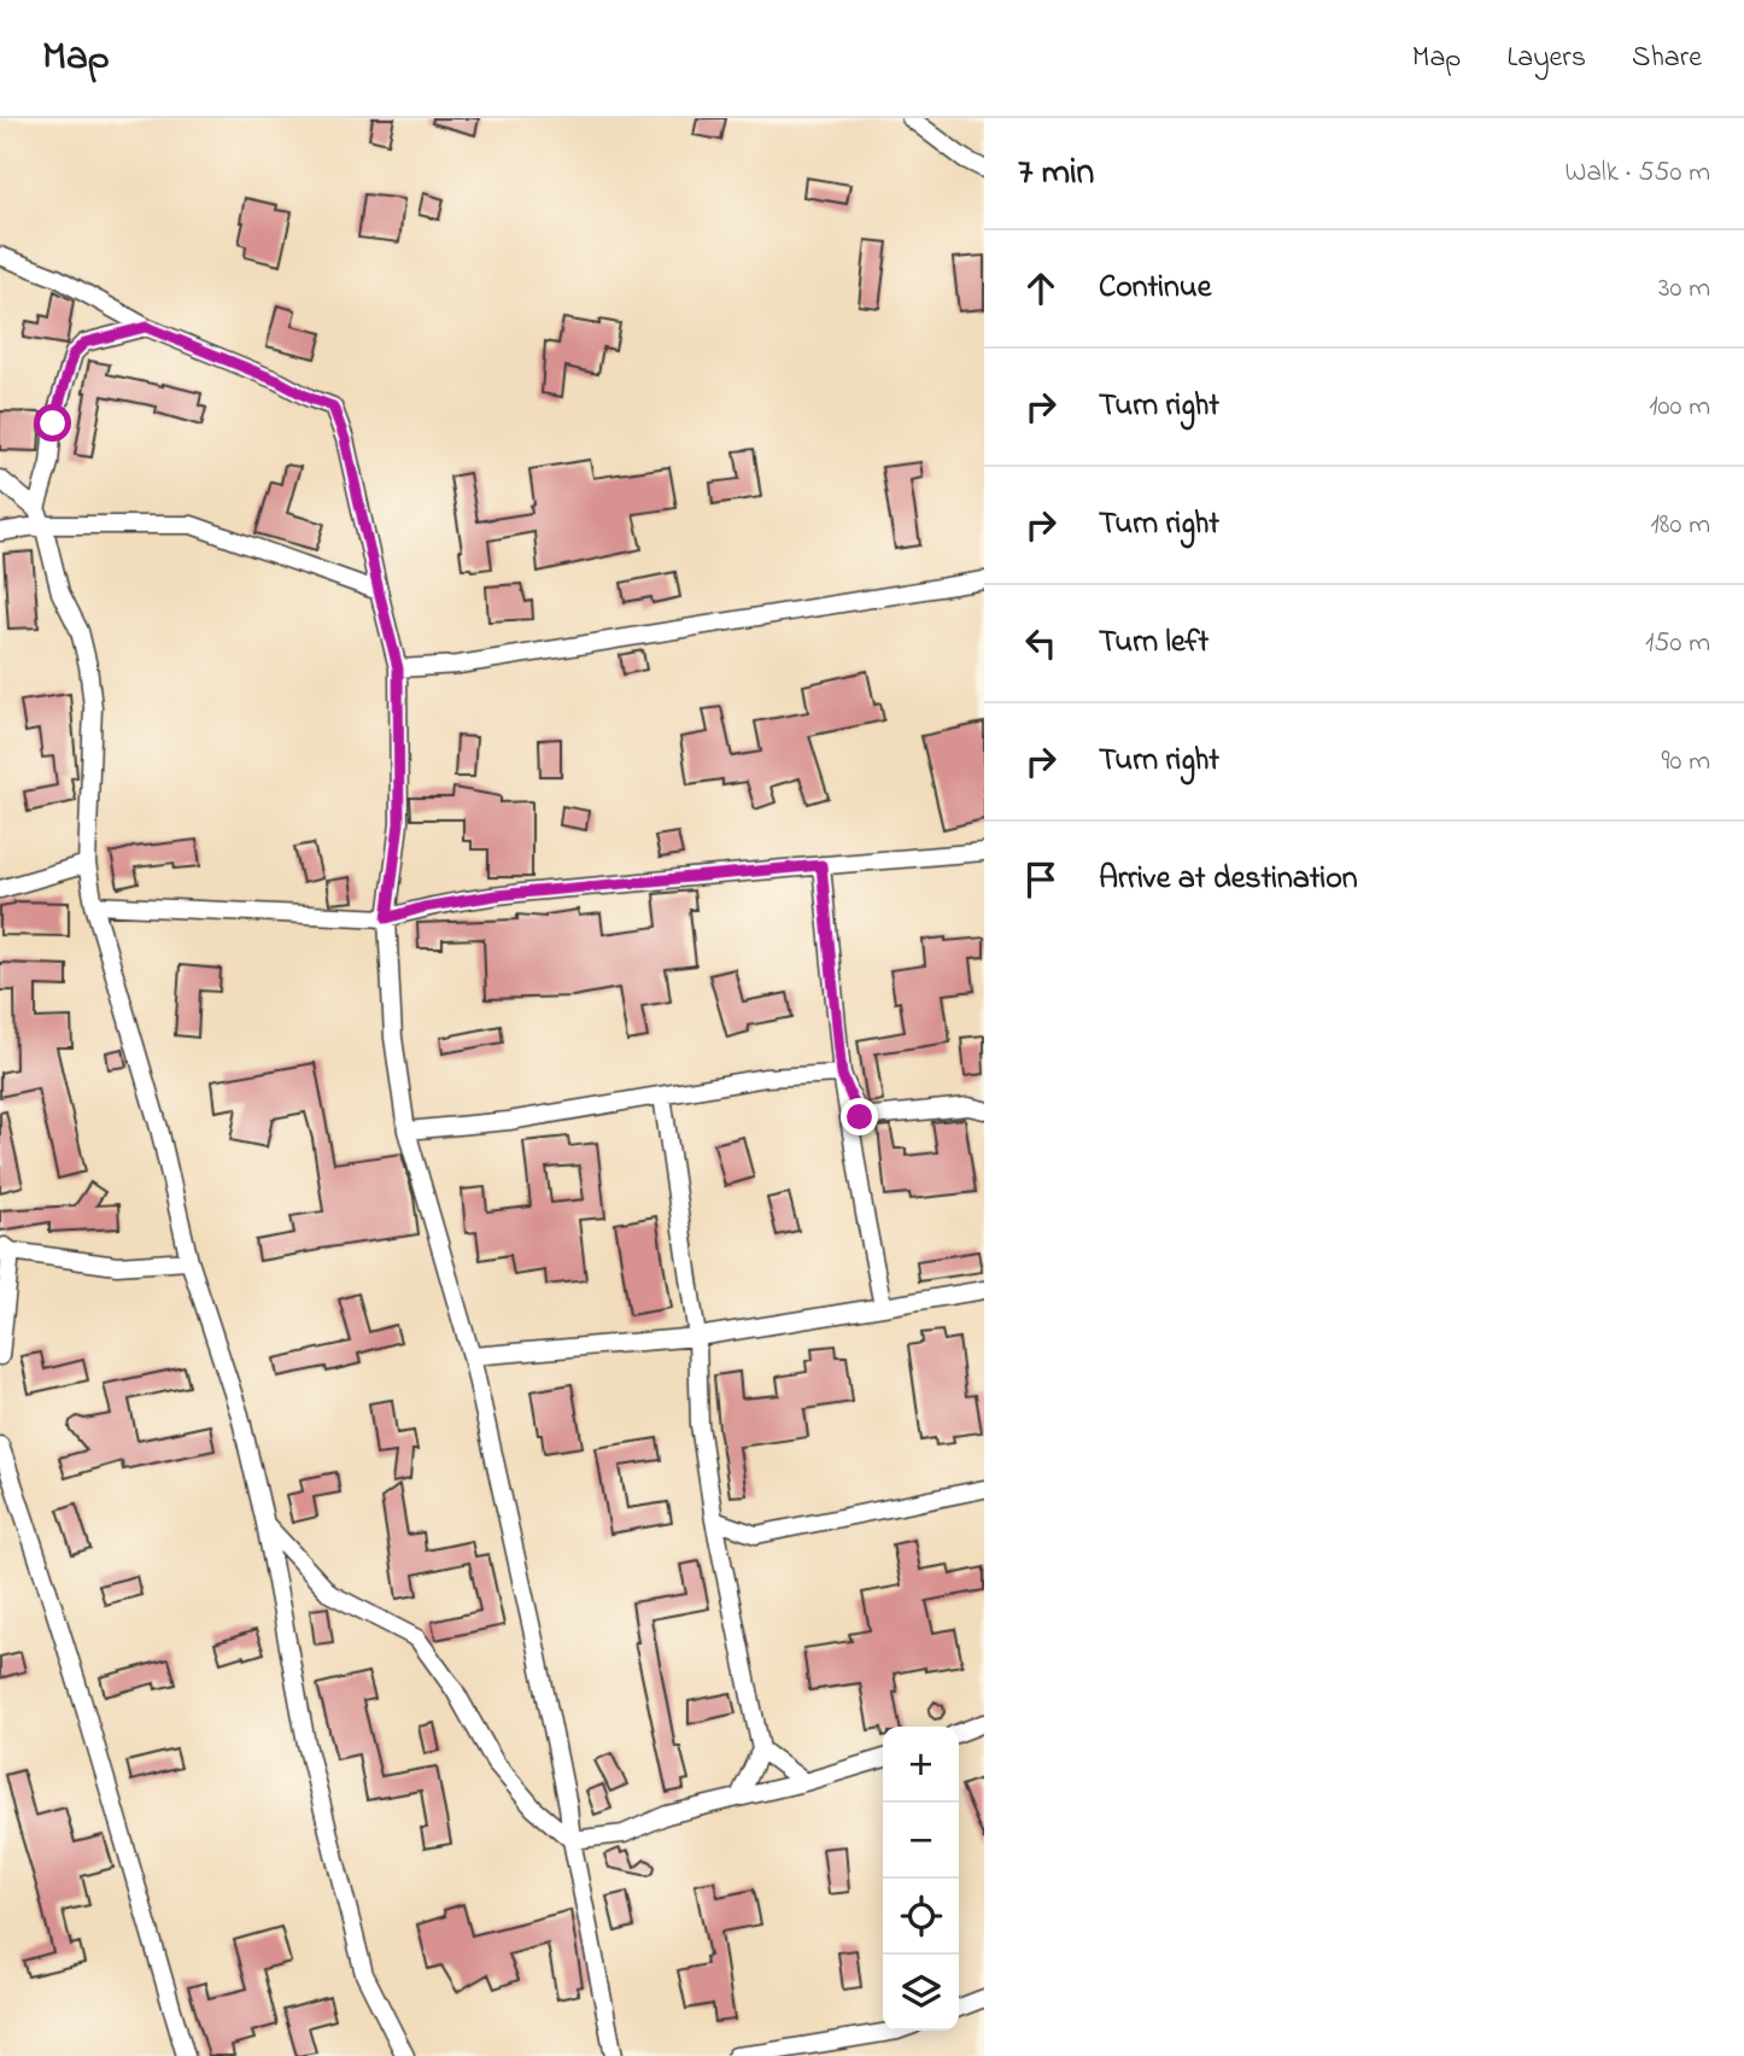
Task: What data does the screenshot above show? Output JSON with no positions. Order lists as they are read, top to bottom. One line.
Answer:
{"page":{"header":"Map","nav":["Map","Layers","Share"],"heading":["7 min","Walk · 550 m"],"list":[["Continue","30 m"],["Turn right","100 m"],["Turn right","180 m"],["Turn left","150 m"],["Turn right","90 m"],"Arrive at destination"],"map_buttons":["+","−"]}}
